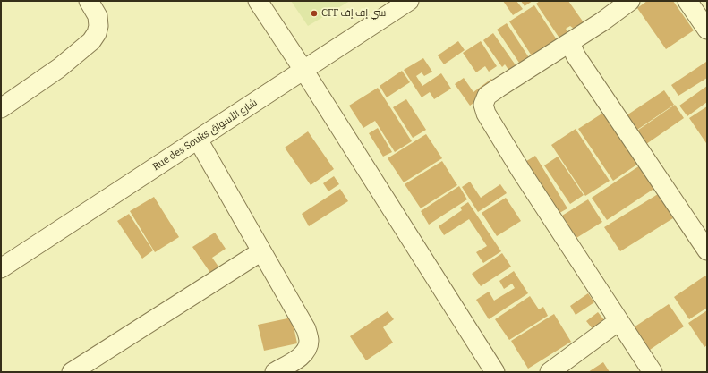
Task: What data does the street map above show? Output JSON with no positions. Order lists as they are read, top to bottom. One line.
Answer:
{"streets":{"street":["Rue des Souks شارع الأسواق"]},"places":["CFF سي إف إف"]}
